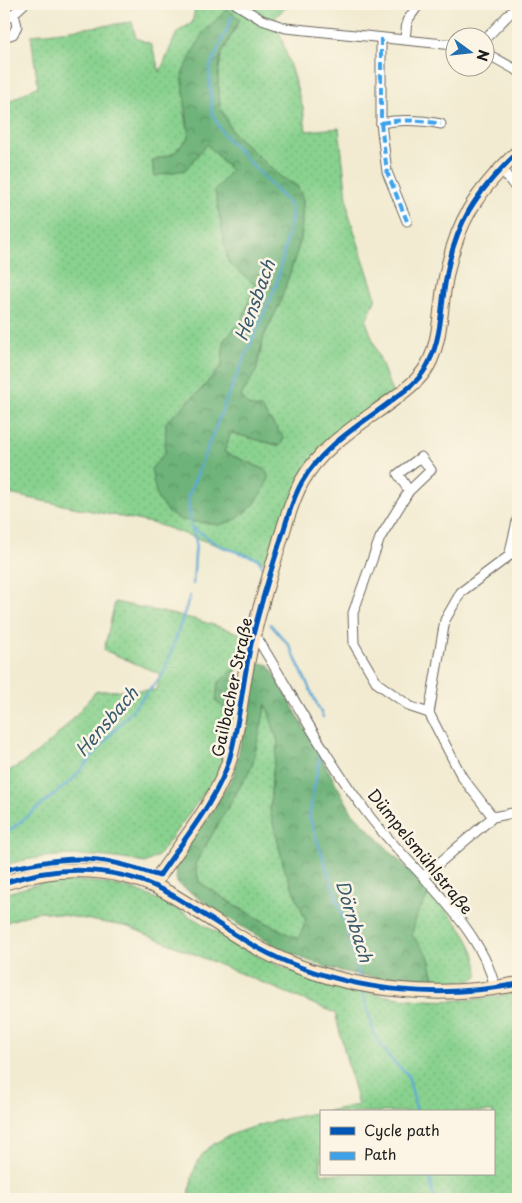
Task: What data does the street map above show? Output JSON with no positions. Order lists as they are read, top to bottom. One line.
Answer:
{"streets":{"street":["Gailbacher Straße","Dümpelsmühlstraße"]},"crossings":[["Gailbacher Straße","Dümpelsmühlstraße"]],"water":["Hensbach","Dörnbach"],"legend":["Cycle path","Path"],"north":"right"}
